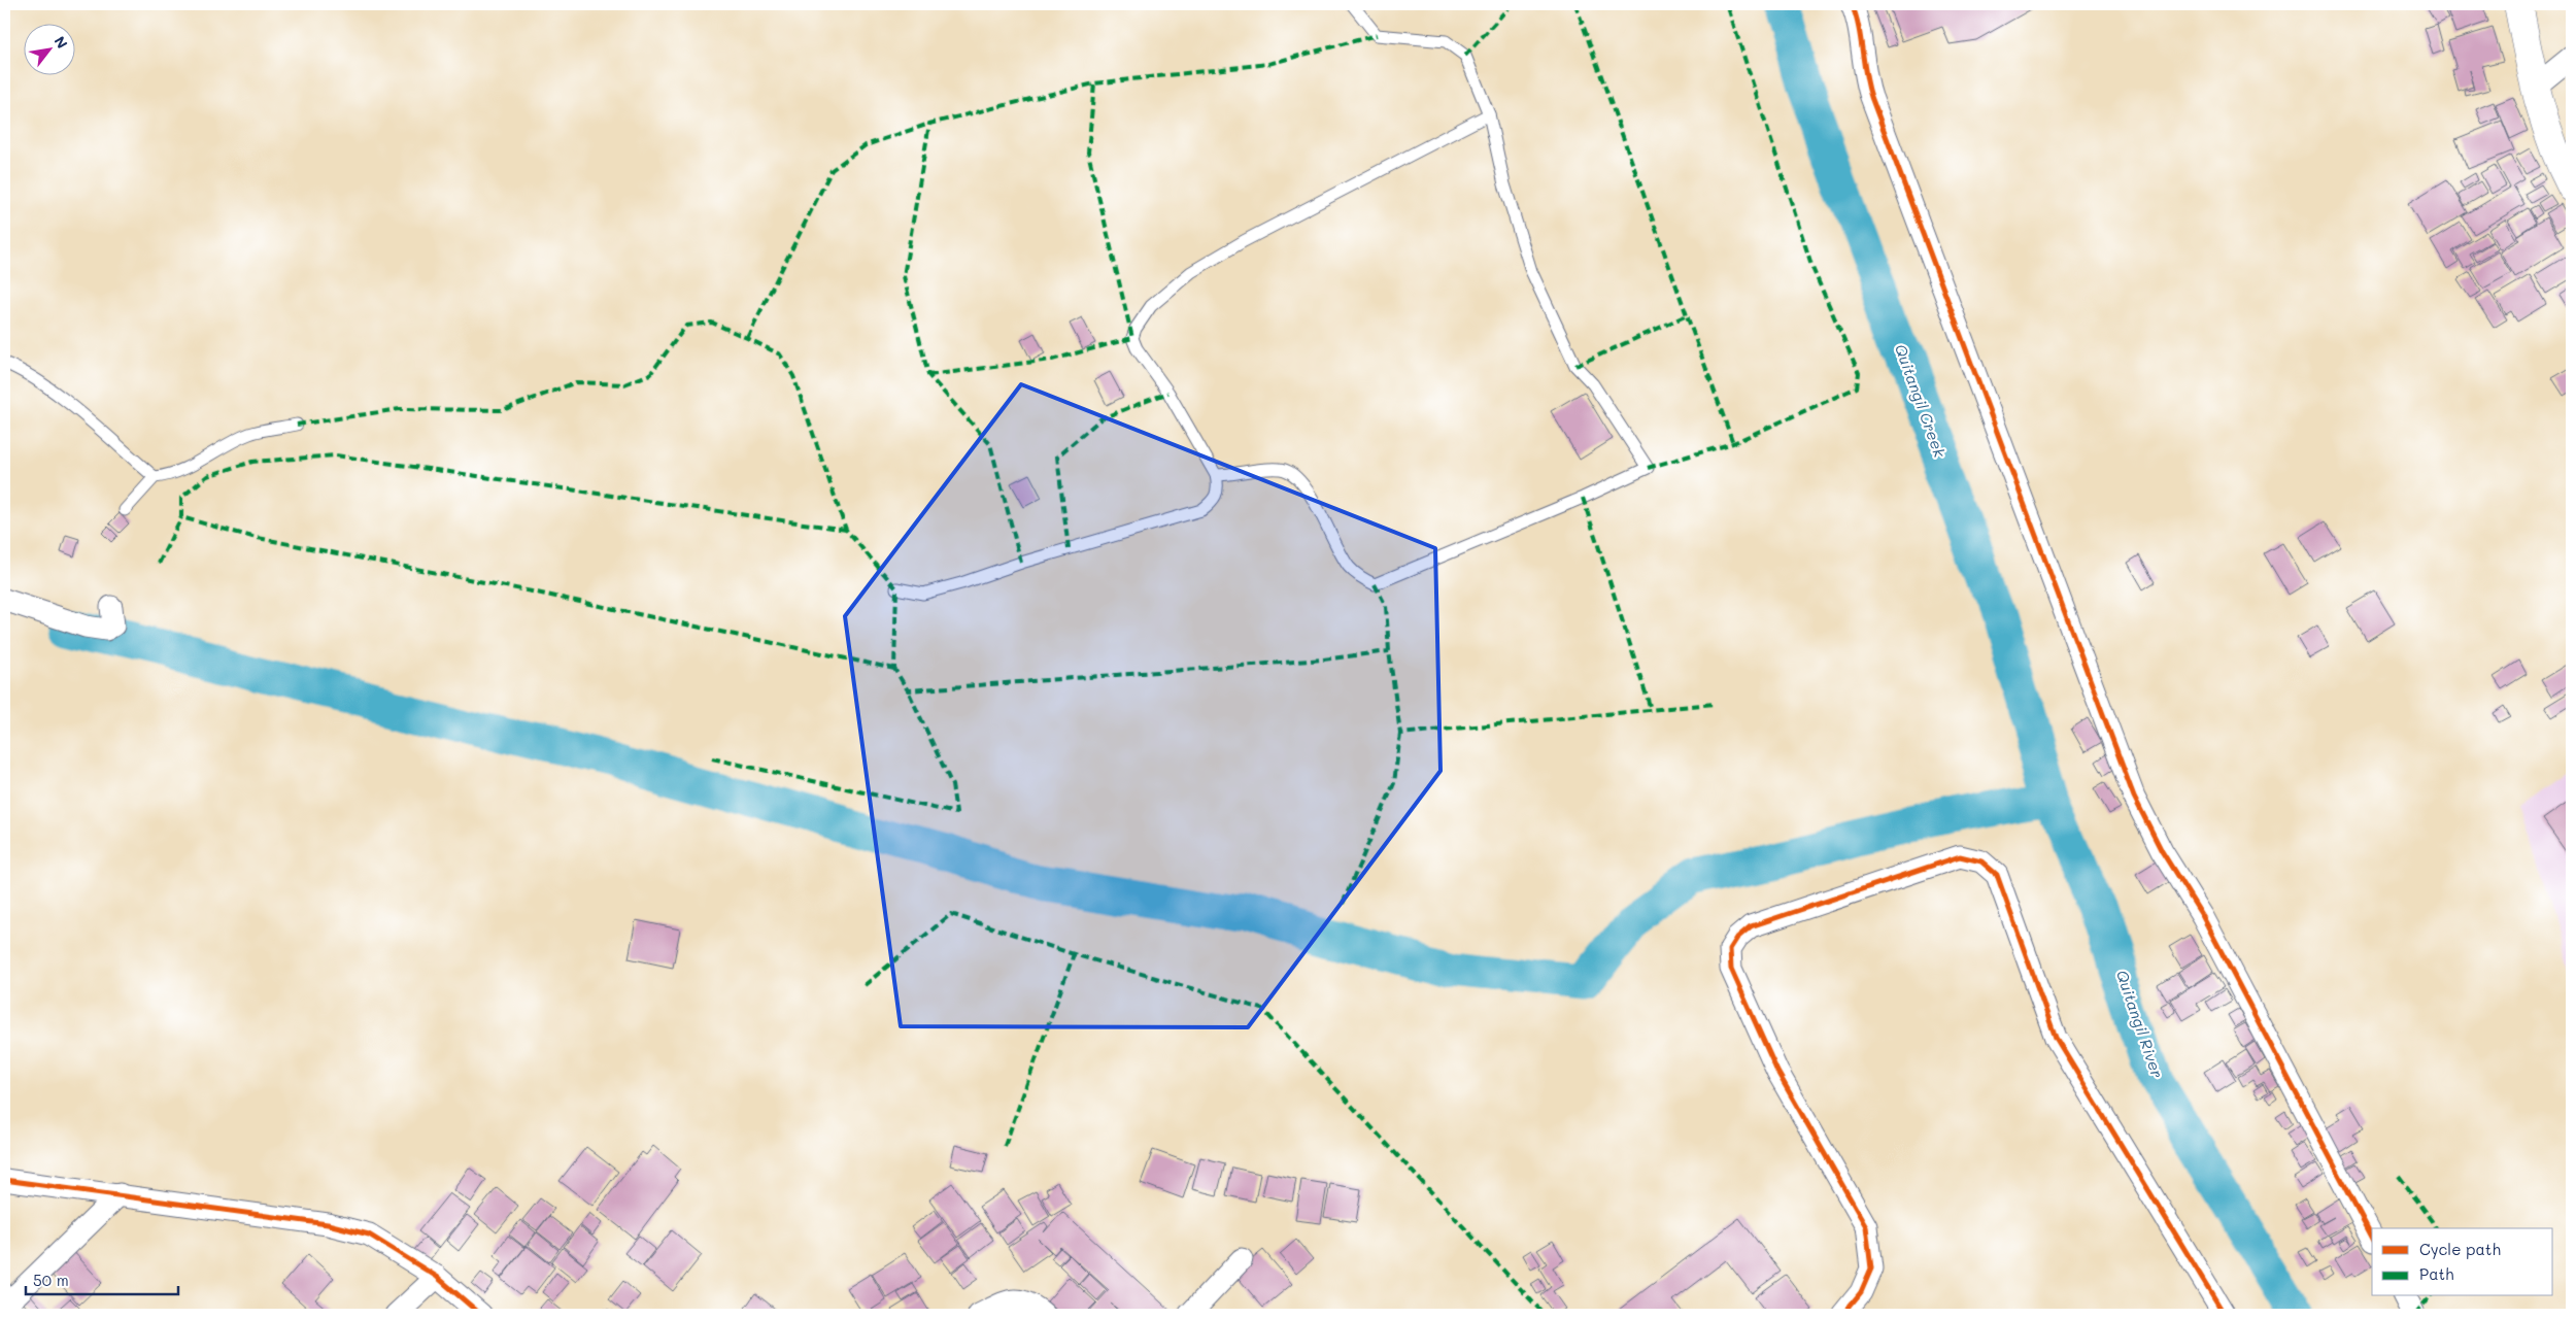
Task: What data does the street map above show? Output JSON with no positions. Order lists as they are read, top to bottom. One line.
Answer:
{"water":["Quitangil Creek","Quitangil River"],"legend":["Cycle path","Path"],"scale_bar":"50 m","north":"top right"}
